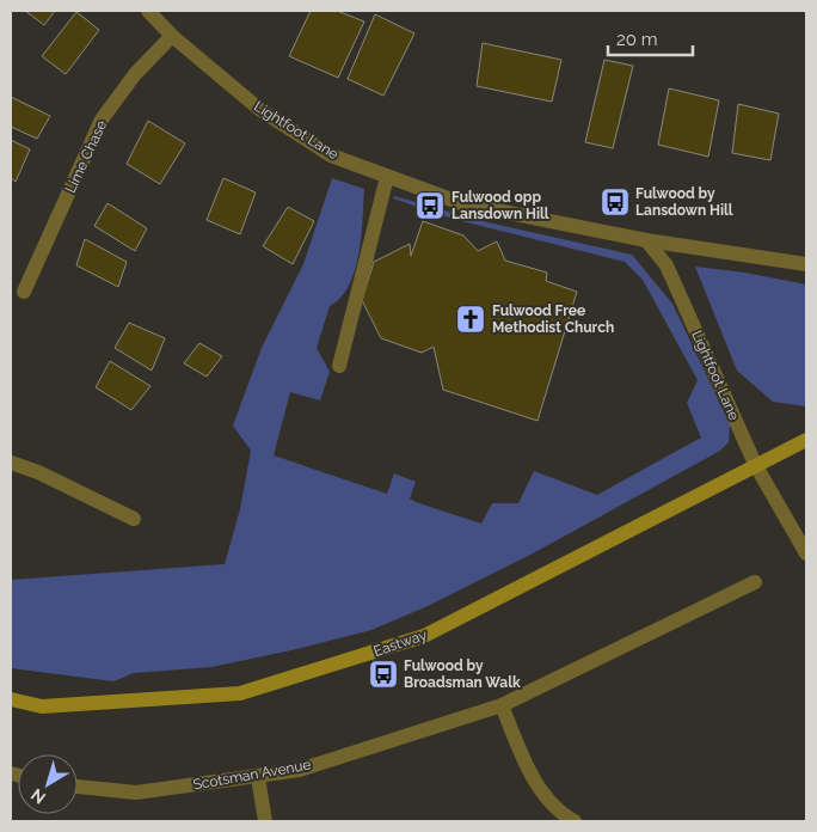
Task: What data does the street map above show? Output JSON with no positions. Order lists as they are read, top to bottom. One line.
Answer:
{"streets":{"main road":["Eastway"],"street":["Lightfoot Lane","Lime Chase","Scotsman Avenue"]},"crossings":[["Lightfoot Lane","Lime Chase"],["Lightfoot Lane","Eastway"]],"places":{"bus stop":["Fulwood by Lansdown Hill","Fulwood opp Lansdown Hill","Fulwood by Broadsman Walk"],"church":["Fulwood Free Methodist Church"]},"scale_bar":"20 m","north":"bottom left"}
